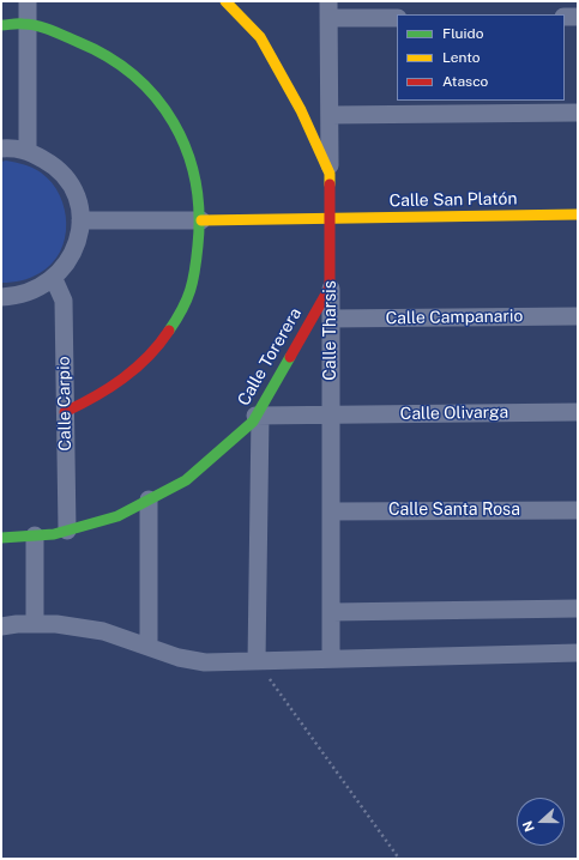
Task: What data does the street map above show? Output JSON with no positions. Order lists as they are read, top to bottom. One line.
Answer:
{"streets":{"street":["Calle San Platón","Calle Campanario","Calle Tharsis","Calle Torerera","Calle Carpio","Calle Olivarga","Calle Santa Rosa"]},"crossings":[["Calle San Platón","Calle Tharsis"],["Calle Campanario","Calle Tharsis"],["Calle Tharsis","Calle Torerera"],["Calle Tharsis","Calle Olivarga"],["Calle Tharsis","Calle Santa Rosa"],["Calle Torerera","Calle Carpio"],["Calle Torerera","Calle Olivarga"]],"legend":["Fluido","Lento","Atasco"],"north":"left"}
